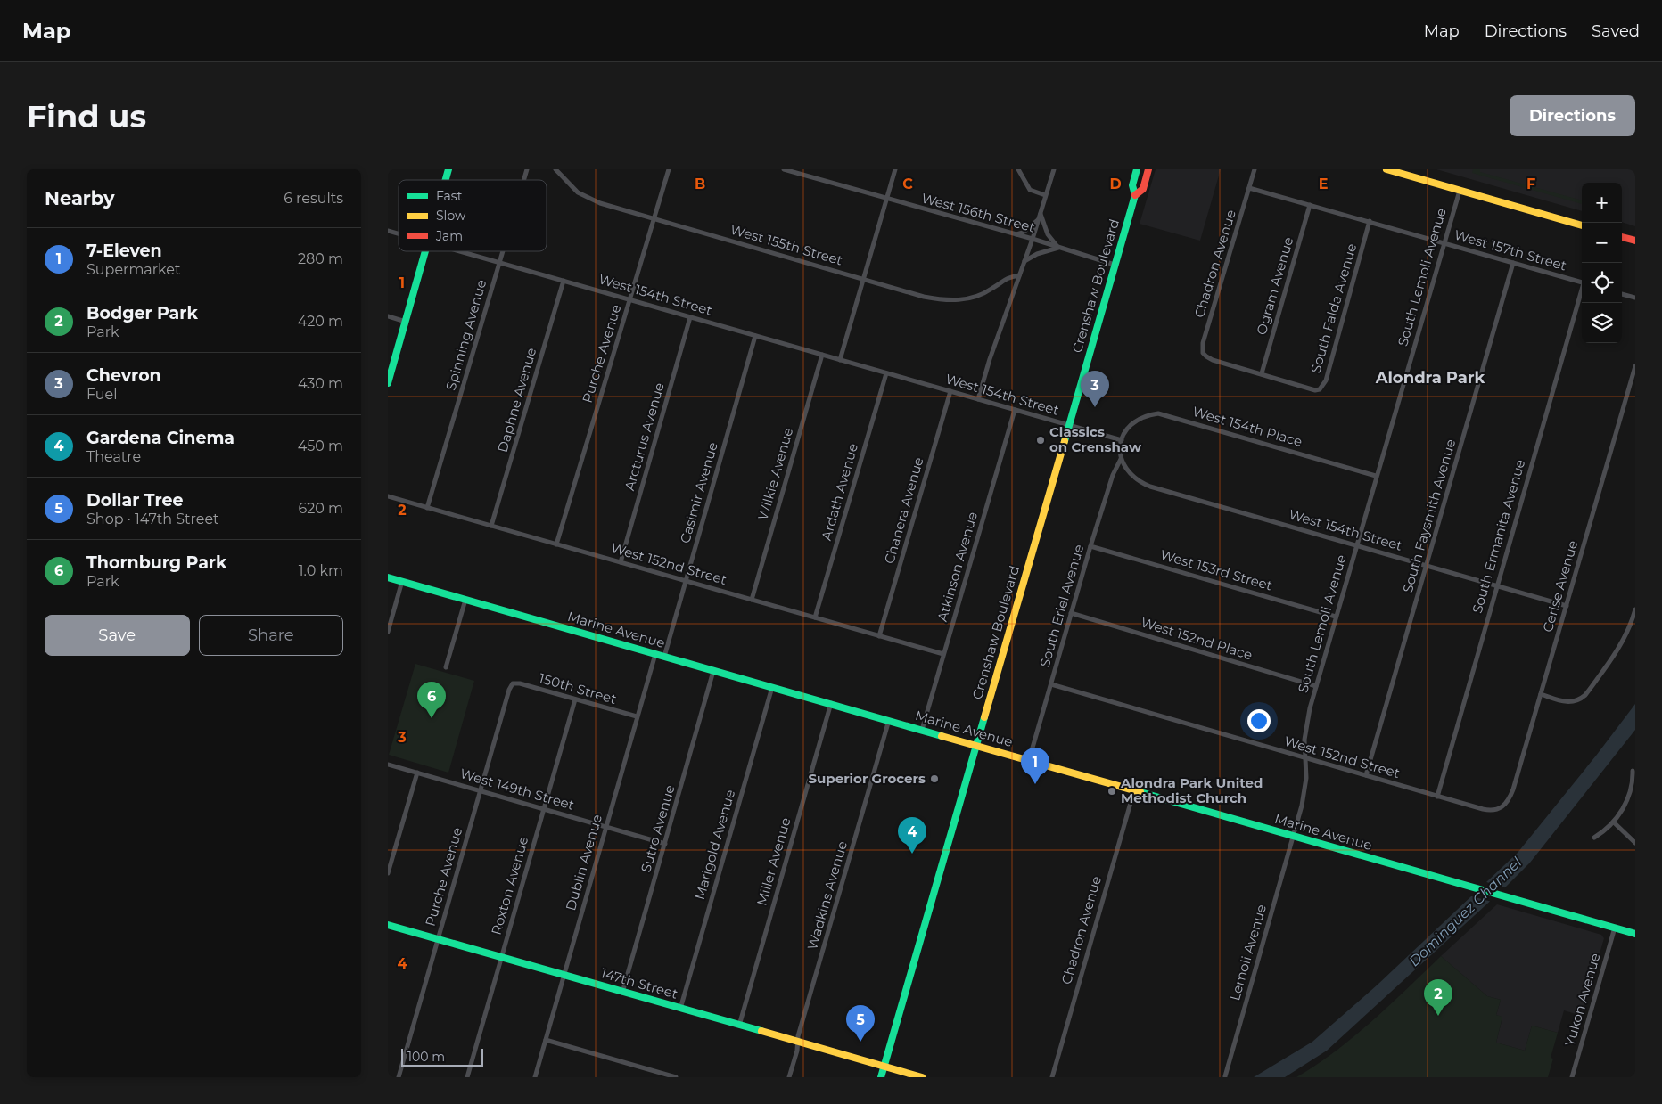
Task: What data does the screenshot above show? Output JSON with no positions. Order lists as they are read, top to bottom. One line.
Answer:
{"streets":{"main road":["Crenshaw Boulevard","Marine Avenue","147th Street"],"street":["West 156th Street","West 155th Street","West 157th Street","Chadron Avenue","South Lemoli Avenue","Ogram Avenue","West 154th Street","South Falda Avenue","Spinning Avenue","Purche Avenue","Daphne Avenue","West 154th Place","Arcturus Avenue","Wilkie Avenue","Ardath Avenue","Casimir Avenue","Chanera Avenue","South Faysmith Avenue","South Ermanita Avenue","West 152nd Street","Atkinson Avenue","West 153rd Street","Cerise Avenue","South Eriel Avenue","West 152nd Place","150th Street","West 149th Street","Sutro Avenue","Marigold Avenue","Miller Avenue","Dublin Avenue","Roxton Avenue","Wadkins Avenue","Lemoli Avenue","Yukon Avenue"]},"crossings":[["West 156th Street","Crenshaw Boulevard"],["West 155th Street","Purche Avenue"],["West 157th Street","Chadron Avenue"],["West 157th Street","South Lemoli Avenue"],["West 157th Street","Ogram Avenue"],["West 157th Street","South Falda Avenue"],["West 157th Street","South Faysmith Avenue"],["Chadron Avenue","Ogram Avenue"],["Chadron Avenue","South Falda Avenue"],["Chadron Avenue","Marine Avenue"],["South Lemoli Avenue","West 154th Street"],["South Lemoli Avenue","West 154th Place"],["South Lemoli Avenue","West 152nd Street"],["South Lemoli Avenue","West 153rd Street"],["South Lemoli Avenue","Marine Avenue"],["South Lemoli Avenue","West 152nd Place"],["South Lemoli Avenue","Lemoli Avenue"],["Crenshaw Boulevard","West 154th Street"],["Crenshaw Boulevard","Marine Avenue"],["Crenshaw Boulevard","147th Street"],["Ogram Avenue","South Falda Avenue"],["West 154th Street","Spinning Avenue"],["West 154th Street","Purche Avenue"],["West 154th Street","Daphne Avenue"],["West 154th Street","West 154th Place"],["West 154th Street","Arcturus Avenue"],["West 154th Street","Wilkie Avenue"],["West 154th Street","Ardath Avenue"],["West 154th Street","Casimir Avenue"],["West 154th Street","Chanera Avenue"],["West 154th Street","South Faysmith Avenue"],["West 154th Street","South Ermanita Avenue"],["West 154th Street","Atkinson Avenue"],["West 154th Street","Cerise Avenue"],["West 154th Street","South Eriel Avenue"],["Spinning Avenue","West 152nd Street"],["Purche Avenue","West 152nd Street"],["Purche Avenue","150th Street"],["Purche Avenue","West 149th Street"],["Purche Avenue","147th Street"],["Daphne Avenue","West 152nd Street"],["Arcturus Avenue","West 152nd Street"],["Wilkie Avenue","West 152nd Street"],["Ardath Avenue","West 152nd Street"],["Casimir Avenue","West 152nd Street"],["Casimir Avenue","Marine Avenue"],["Chanera Avenue","West 152nd Street"],["South Faysmith Avenue","West 152nd Street"],["South Ermanita Avenue","West 152nd Street"],["West 152nd Street","Atkinson Avenue"],["West 152nd Street","Cerise Avenue"],["West 152nd Street","South Eriel Avenue"],["Atkinson Avenue","Marine Avenue"],["West 153rd Street","South Eriel Avenue"],["South Eriel Avenue","Marine Avenue"],["South Eriel Avenue","West 152nd Place"],["Marine Avenue","Sutro Avenue"],["Marine Avenue","Marigold Avenue"],["Marine Avenue","Miller Avenue"],["Marine Avenue","Dublin Avenue"],["Marine Avenue","Wadkins Avenue"],["Marine Avenue","Lemoli Avenue"],["Marine Avenue","Yukon Avenue"],["150th Street","Dublin Avenue"],["150th Street","Roxton Avenue"],["West 149th Street","Sutro Avenue"],["West 149th Street","Dublin Avenue"],["West 149th Street","Roxton Avenue"],["Sutro Avenue","147th Street"],["Marigold Avenue","147th Street"],["Miller Avenue","147th Street"],["Dublin Avenue","147th Street"],["Roxton Avenue","147th Street"],["Wadkins Avenue","147th Street"]],"districts":["Alondra Park"],"water":["Dominguez Channel"],"places":["Classics on Crenshaw","Superior Grocers","Alondra Park United Methodist Church"],"legend":["Fast","Slow","Jam"],"scale_bar":"100 m","page":{"header":"Map","nav":["Map","Directions","Saved"],"buttons":["Directions",["Save","Share"]],"title":"Find us","heading":["Nearby","6 results"],"map_buttons":["+","−"],"list":[{"mark":"1","name":"7-Eleven","note":"Supermarket","value":"280 m"},{"mark":"2","name":"Bodger Park","note":"Park","value":"420 m"},{"mark":"3","name":"Chevron","note":"Fuel","value":"430 m"},{"mark":"4","name":"Gardena Cinema","note":"Theatre","value":"450 m"},{"mark":"5","name":"Dollar Tree","note":"Shop · 147th Street","value":"620 m"},{"mark":"6","name":"Thornburg Park","note":"Park","value":"1.0 km"}],"pins":["3","6","1","4","2","5"],"scale":"100 m"},"grid":{"columns":["B","C","D","E","F"],"rows":["1","2","3","4"]}}
